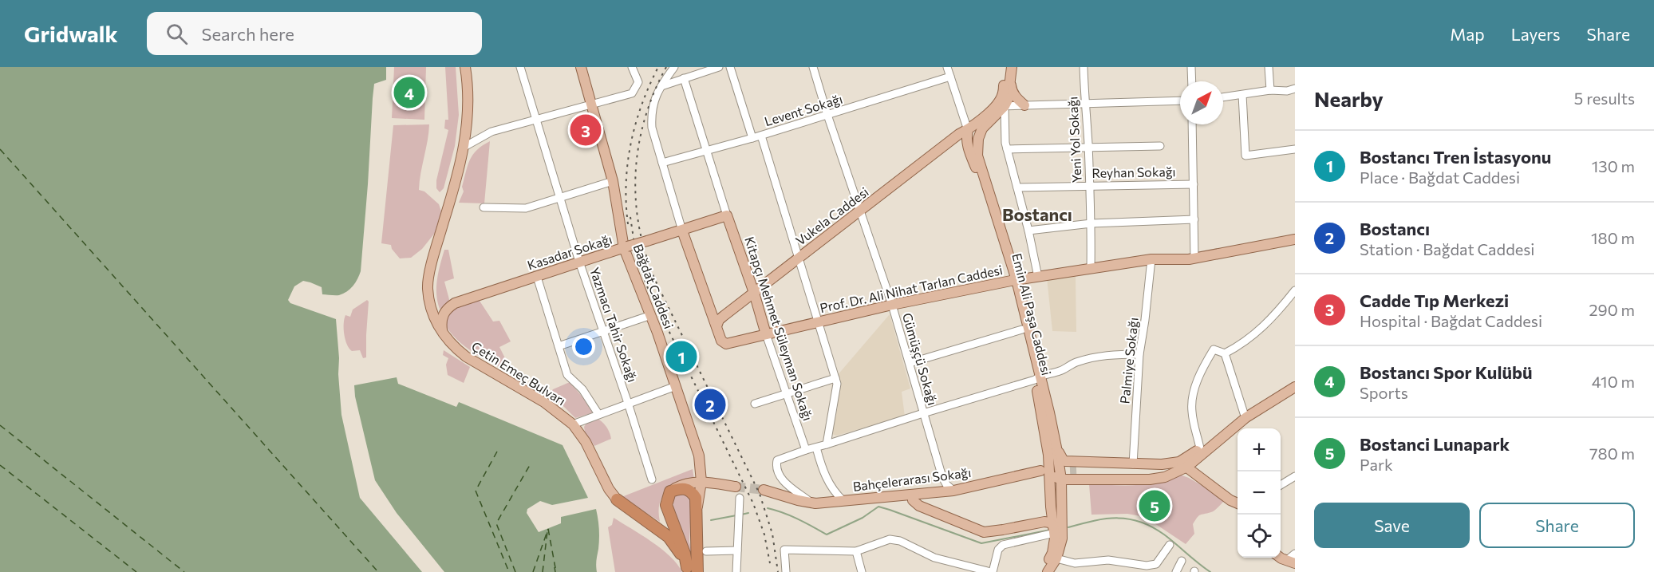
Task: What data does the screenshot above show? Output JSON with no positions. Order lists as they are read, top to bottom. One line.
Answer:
{"streets":{"main road":["Vukela Caddesi","Kasadar Sokağı","Bağdat Caddesi","Prof. Dr. Ali Nihat Tarlan Caddesi","Emin Ali Paşa Caddesi","Kitapçı Mehmet Süleyman Sokağı","Çetin Emeç Bulvarı","Bahçelerarası Sokağı"],"street":["Levent Sokağı","Yeni Yol Sokağı","Reyhan Sokağı","Yazmacı Tahir Sokağı","Gümüşçü Sokağı","Palmiye Sokağı"]},"crossings":[["Levent Sokağı","Emin Ali Paşa Caddesi"],["Levent Sokağı","Gümüşçü Sokağı"],["Yeni Yol Sokağı","Reyhan Sokağı"],["Yeni Yol Sokağı","Prof. Dr. Ali Nihat Tarlan Caddesi"],["Vukela Caddesi","Prof. Dr. Ali Nihat Tarlan Caddesi"],["Vukela Caddesi","Emin Ali Paşa Caddesi"],["Vukela Caddesi","Kitapçı Mehmet Süleyman Sokağı"],["Vukela Caddesi","Gümüşçü Sokağı"],["Kasadar Sokağı","Bağdat Caddesi"],["Kasadar Sokağı","Yazmacı Tahir Sokağı"],["Kasadar Sokağı","Kitapçı Mehmet Süleyman Sokağı"],["Kasadar Sokağı","Çetin Emeç Bulvarı"],["Prof. Dr. Ali Nihat Tarlan Caddesi","Emin Ali Paşa Caddesi"],["Prof. Dr. Ali Nihat Tarlan Caddesi","Kitapçı Mehmet Süleyman Sokağı"],["Prof. Dr. Ali Nihat Tarlan Caddesi","Gümüşçü Sokağı"],["Prof. Dr. Ali Nihat Tarlan Caddesi","Palmiye Sokağı"],["Emin Ali Paşa Caddesi","Bahçelerarası Sokağı"],["Gümüşçü Sokağı","Bahçelerarası Sokağı"]],"districts":["Bostancı"],"north":"top right","page":{"header":"Gridwalk","search":"Search here","nav":["Map","Layers","Share"],"heading":["Nearby","5 results"],"pins":["4","3","1","2","5"],"list":[{"mark":"1","name":"Bostancı Tren İstasyonu","note":"Place · Bağdat Caddesi","value":"130 m"},{"mark":"2","name":"Bostancı","note":"Station · Bağdat Caddesi","value":"180 m"},{"mark":"3","name":"Cadde Tıp Merkezi","note":"Hospital · Bağdat Caddesi","value":"290 m"},{"mark":"4","name":"Bostancı Spor Kulübü","note":"Sports","value":"410 m"},{"mark":"5","name":"Bostanci Lunapark","note":"Park","value":"780 m"}],"map_buttons":["+","−"],"buttons":["Save","Share"]}}
